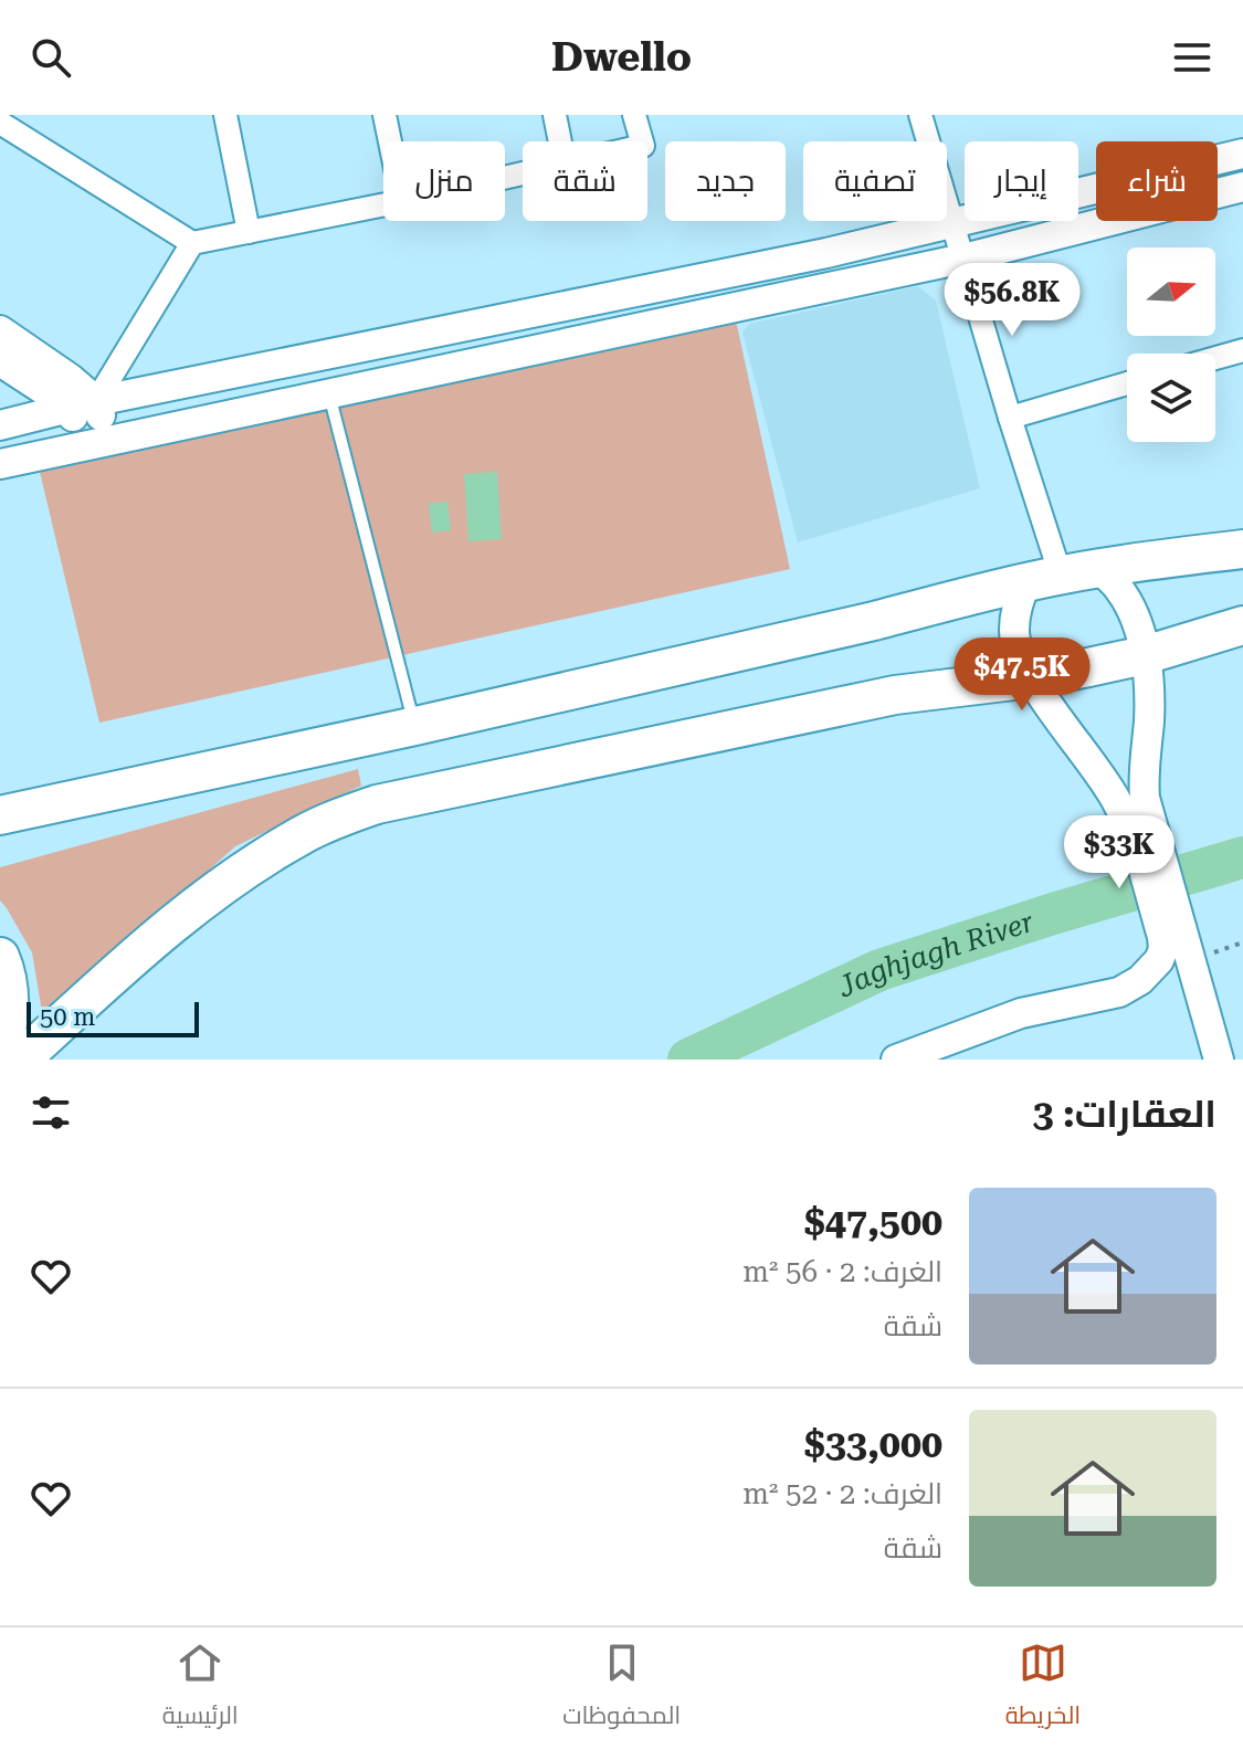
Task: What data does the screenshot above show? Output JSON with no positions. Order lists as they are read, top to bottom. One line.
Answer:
{"water":["Jaghjagh River"],"scale_bar":"50 m","north":"right","page":{"header":"Dwello","chip":["شراء","إيجار","تصفية","جديد","شقة","منزل"],"price":["$56.8K","$47.5K","$33K"],"scale":"50 m","heading":"العقارات: 3","list":[{"name":"$47,500","note":"الغرف: 2 · 56 m² · شقة"},{"name":"$33,000","note":"الغرف: 2 · 52 m² · شقة"}],"tabs":["الخريطة","المحفوظات","الرئيسية"]}}
